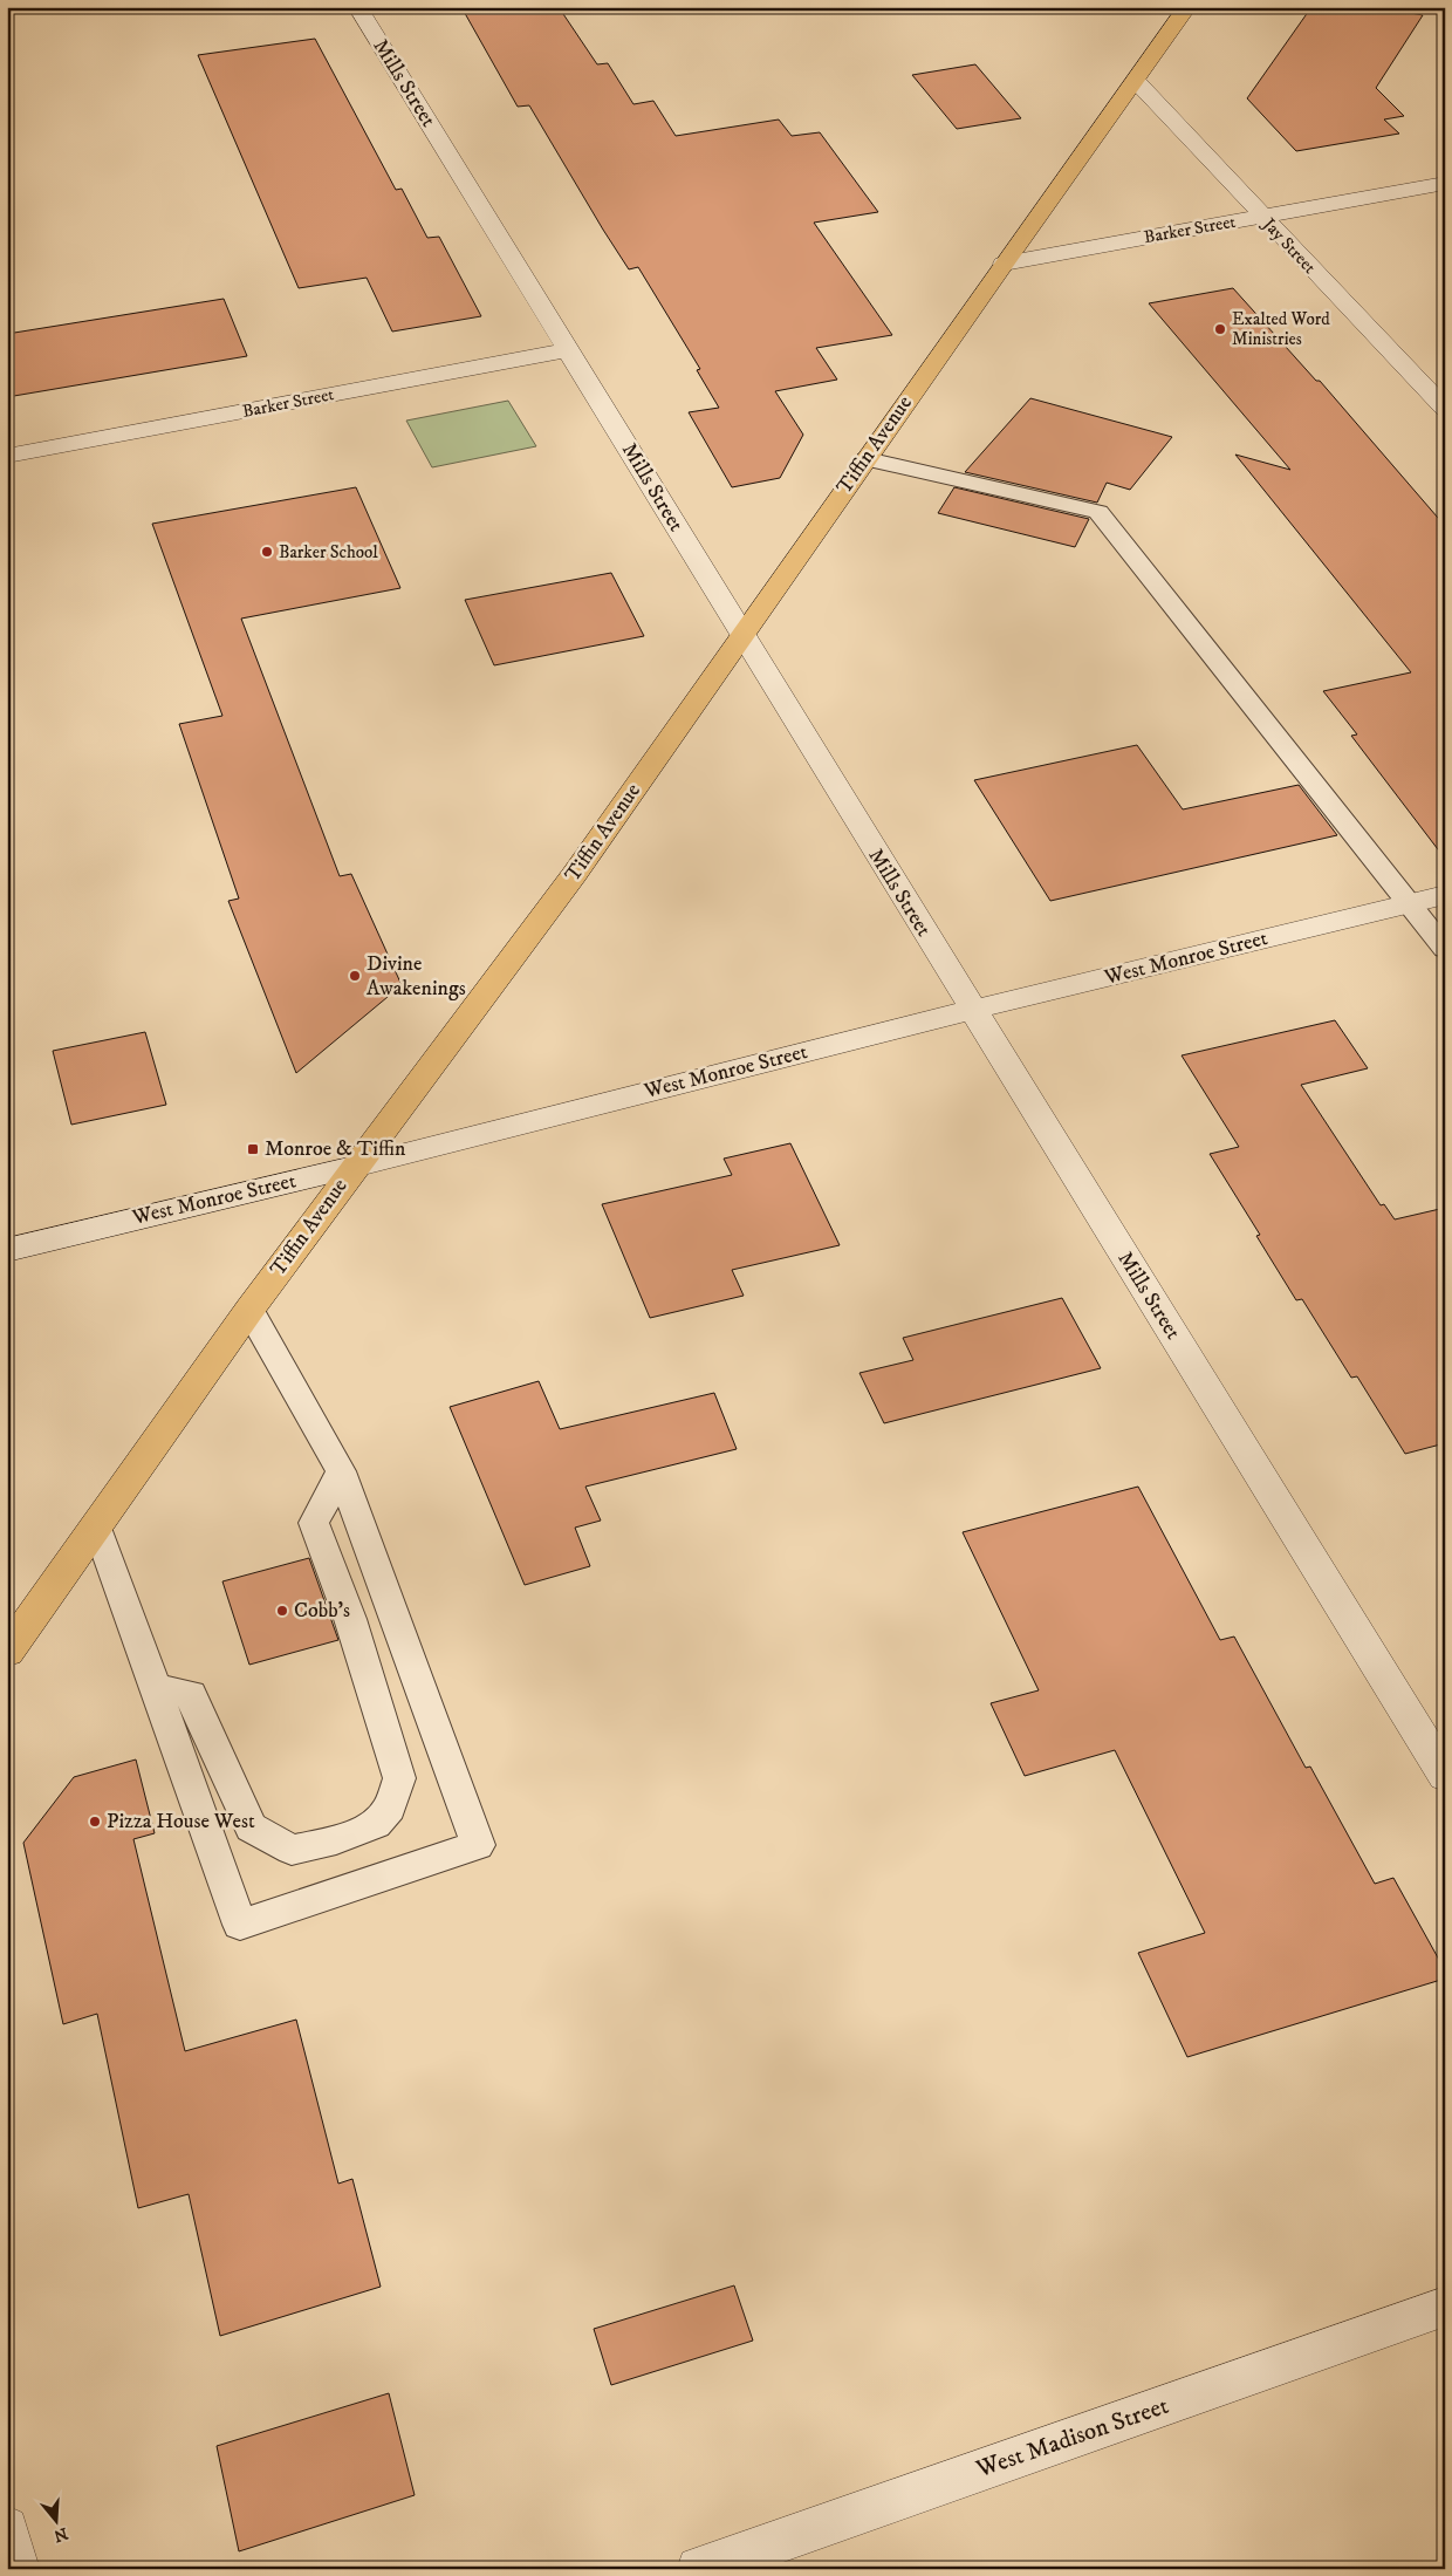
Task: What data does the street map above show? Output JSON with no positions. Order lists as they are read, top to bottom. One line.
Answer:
{"streets":{"main road":["Tiffin Avenue"],"street":["Mills Street","Barker Street","Jay Street","West Monroe Street","West Madison Street"]},"crossings":[["Mills Street","Barker Street"],["Mills Street","Tiffin Avenue"],["Mills Street","West Monroe Street"],["Barker Street","Jay Street"],["Barker Street","Tiffin Avenue"],["Jay Street","Tiffin Avenue"],["Tiffin Avenue","West Monroe Street"]],"places":{"other":["Exalted Word Ministries","Barker School","Divine Awakenings","Cobb's","Pizza House West"],"transit":["Monroe & Tiffin"]},"north":"bottom"}
